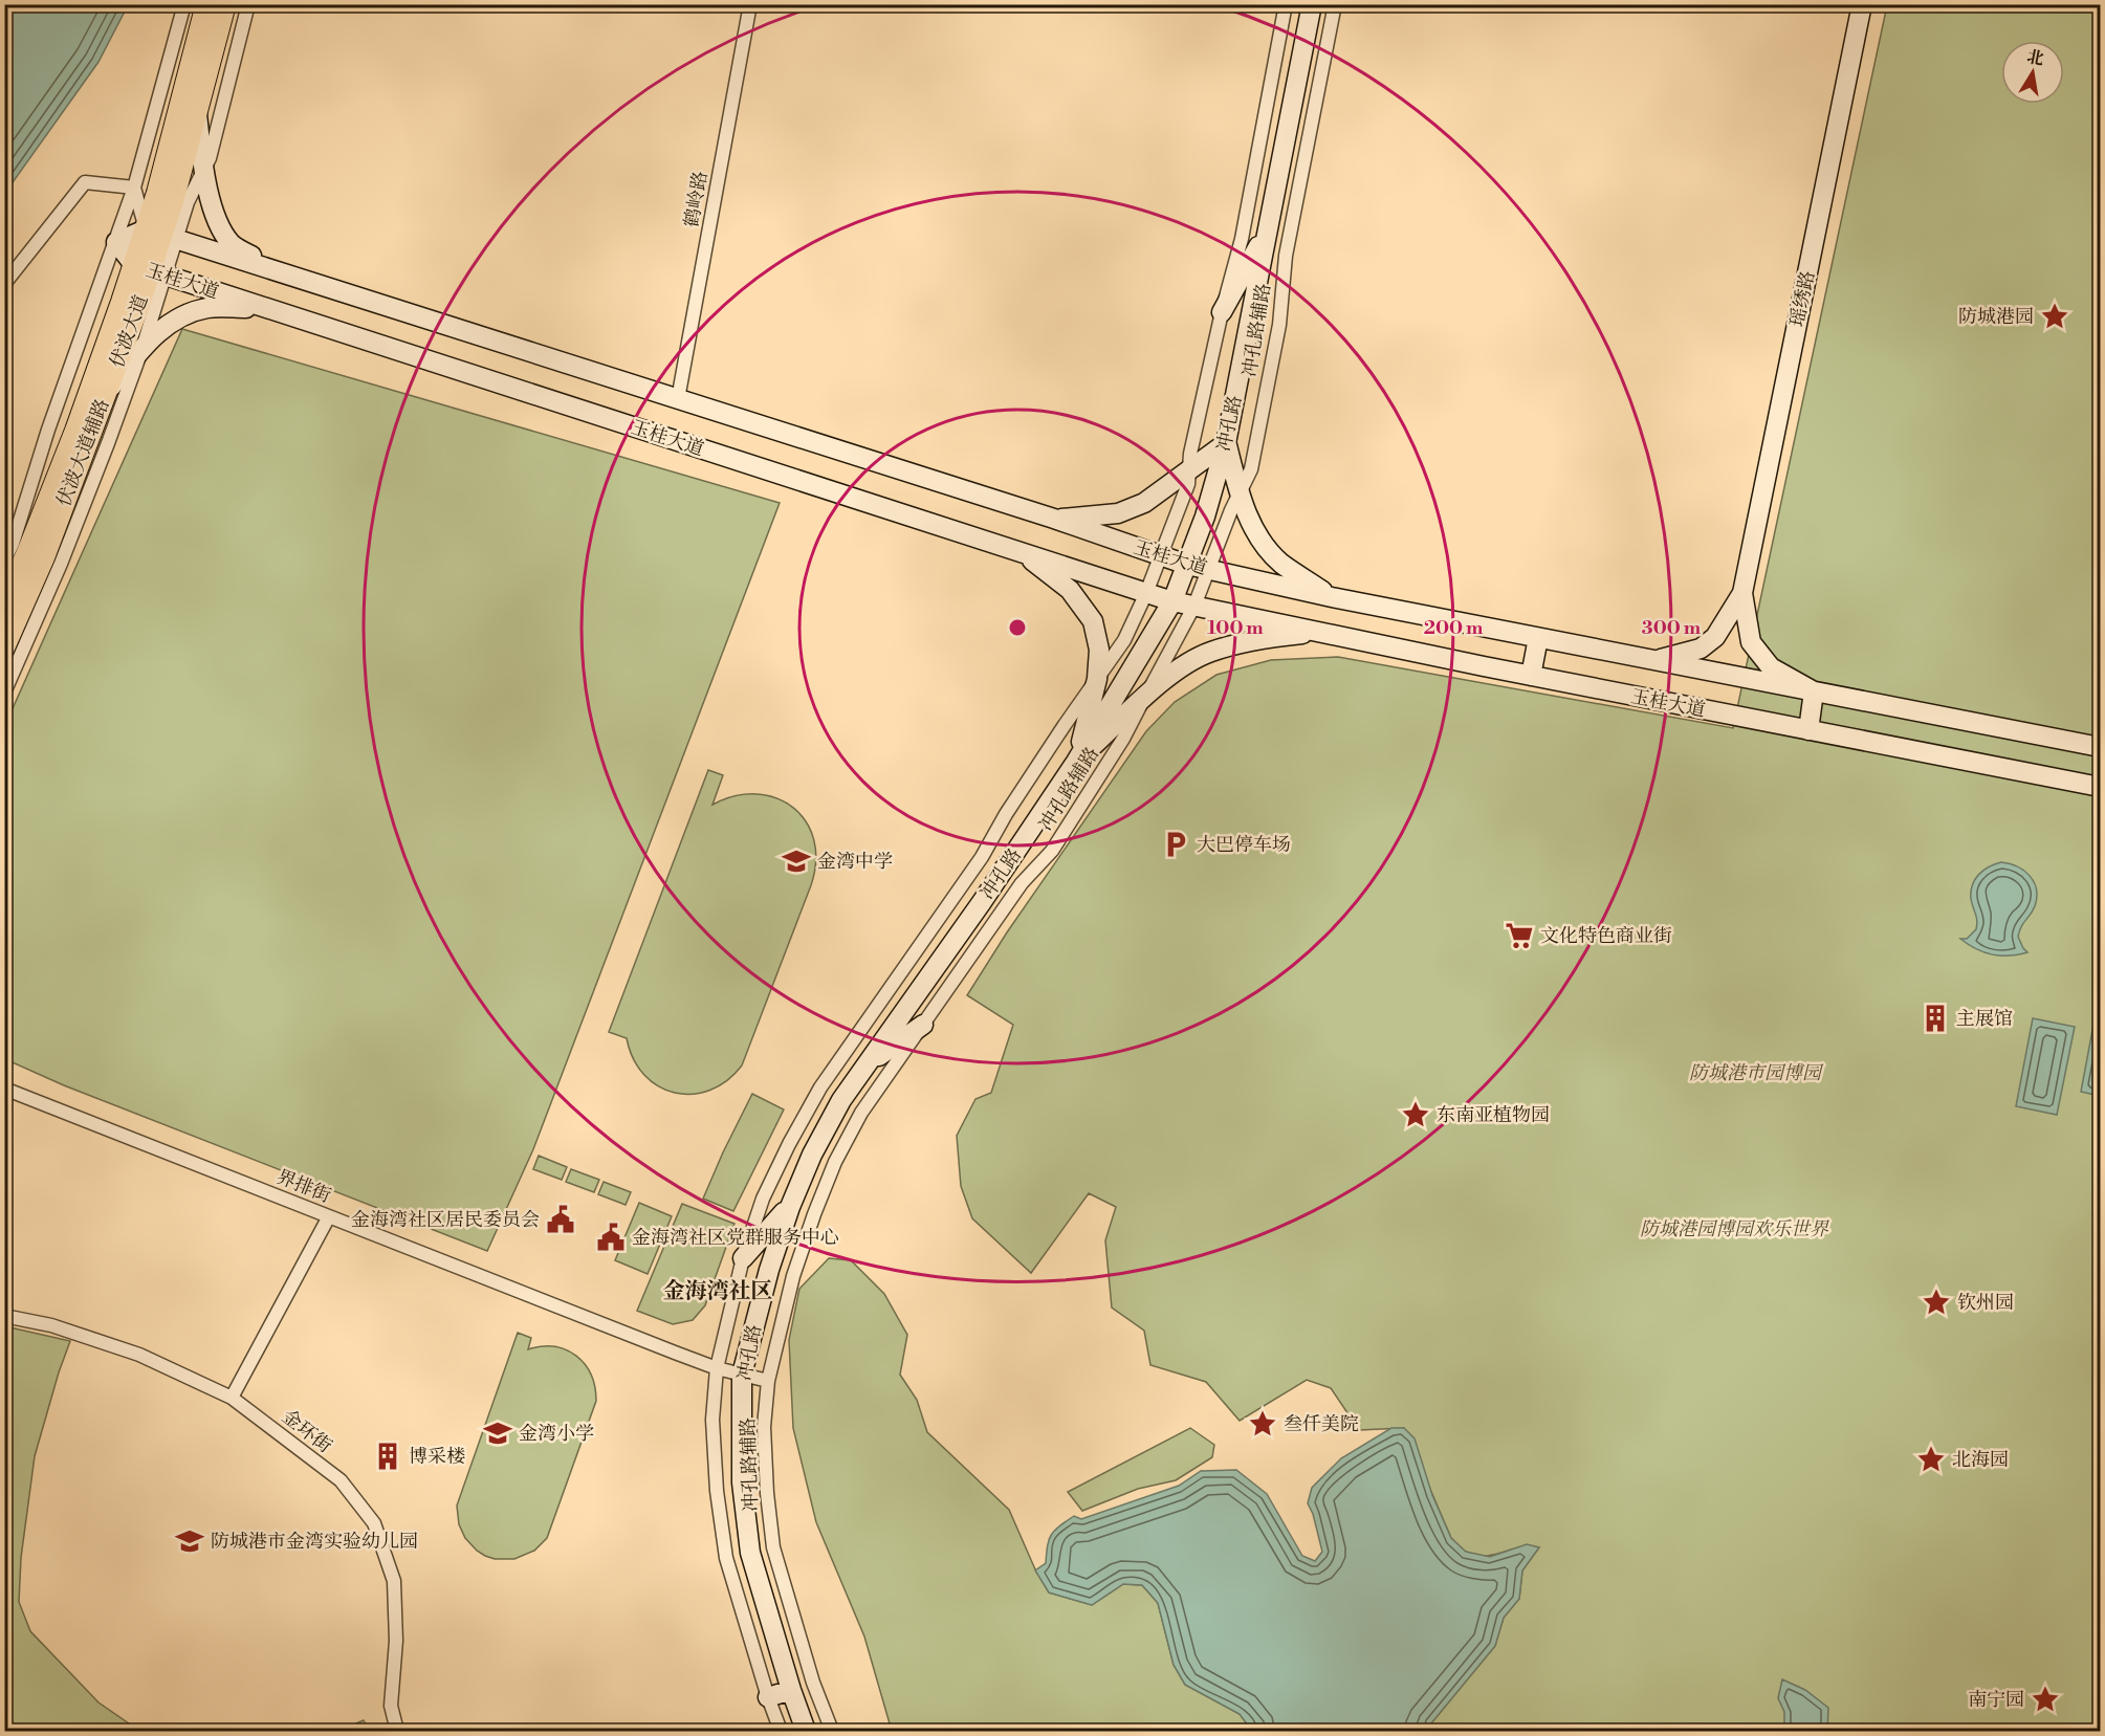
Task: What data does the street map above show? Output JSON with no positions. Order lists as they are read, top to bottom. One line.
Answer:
{"streets":{"main road":["玉桂大道","瑶绣路","伏波大道","冲孔路"],"street":["鹤岭路","冲孔路辅路","伏波大道辅路","界排街","金环街"]},"crossings":[["鹤岭路","玉桂大道"],["玉桂大道","冲孔路辅路"],["玉桂大道","伏波大道"],["玉桂大道","冲孔路"],["玉桂大道","伏波大道辅路"],["冲孔路辅路","界排街"],["伏波大道","伏波大道辅路"],["冲孔路","界排街"]],"districts":["金海湾社区"],"parks":["防城港市园博园","防城港园博园欢乐世界"],"places":{"place":["防城港园","东南亚植物园","钦州园","叁仟美院","北海园","南宁园"],"parking":["大巴停车场"],"school or university":["金湾中学","金湾小学","防城港市金湾实验幼儿园"],"supermarket":["文化特色商业街"],"building":["主展馆","博采楼"],"public building":["金海湾社区居民委员会","金海湾社区党群服务中心"]},"north":"top","rings":["100 m","200 m","300 m"]}
